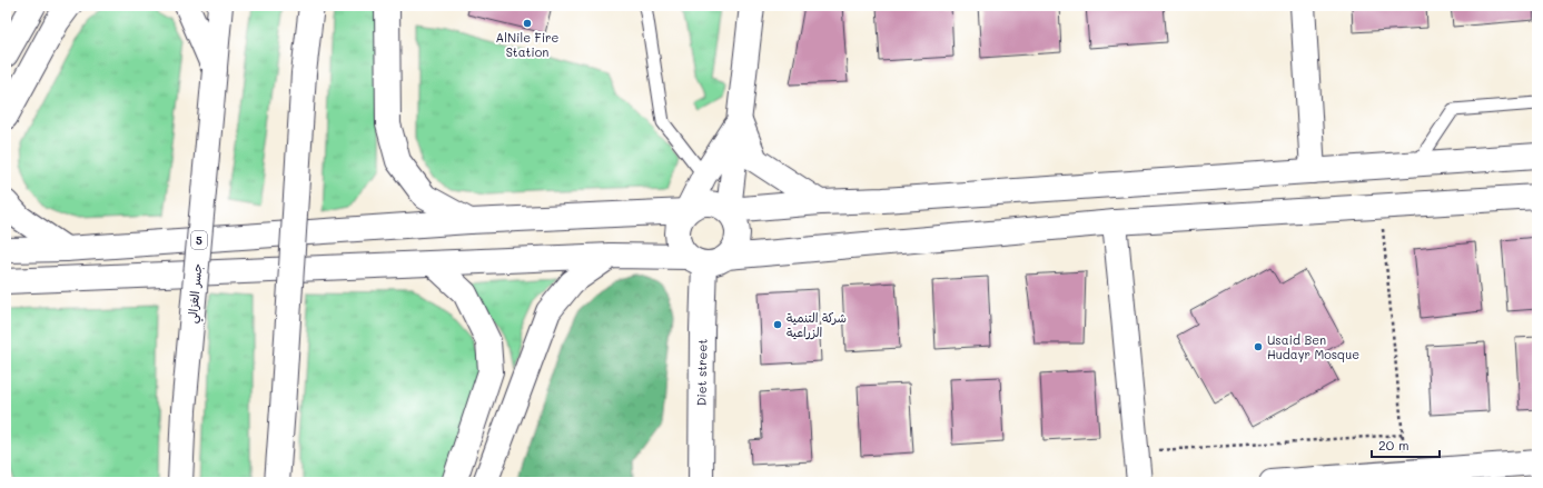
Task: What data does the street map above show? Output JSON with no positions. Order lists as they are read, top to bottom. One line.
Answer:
{"streets":{"main road":["5","جسر الغزالي","Diet street"]},"crossings":[["5","جسر الغزالي"]],"places":["AlNile Fire Station","شركة التنمية الزراعية","Usaid Ben Hudayr Mosque"],"scale_bar":"20 m"}
